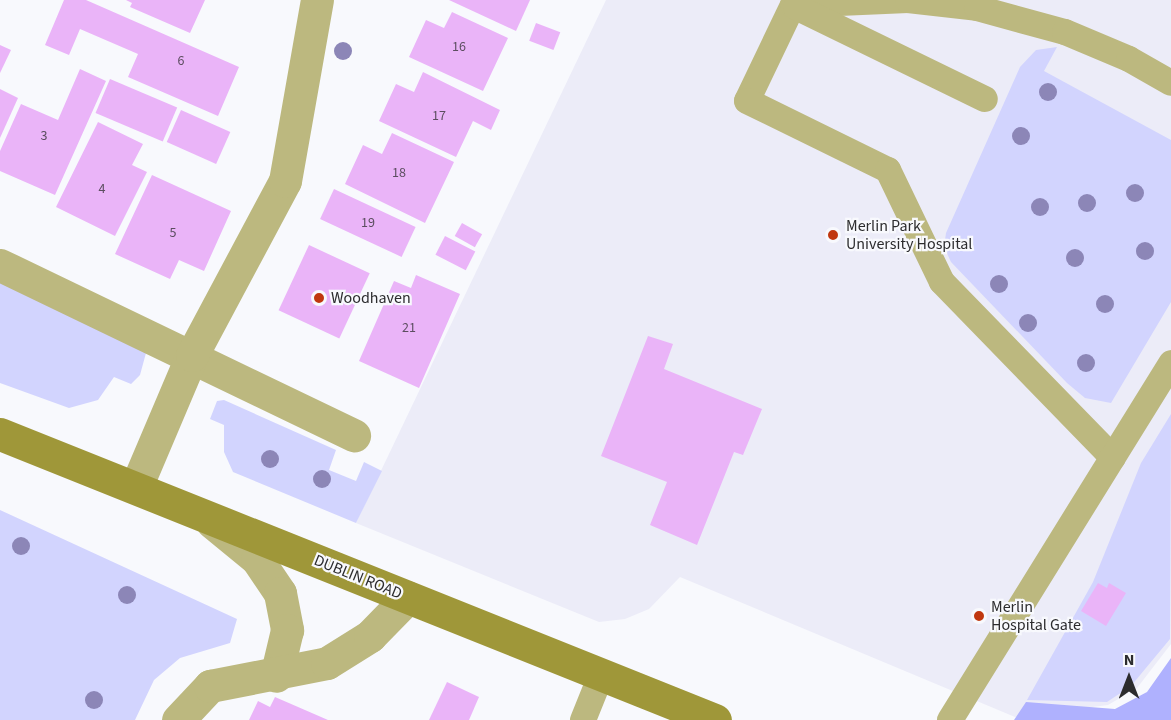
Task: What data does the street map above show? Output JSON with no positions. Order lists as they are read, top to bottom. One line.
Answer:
{"streets":{"main road":["DUBLIN ROAD"]},"places":["Merlin Park University Hospital","Woodhaven","Merlin Hospital Gate"],"house_numbers":["16","6","17","3","18","4","19","5","21"],"north":"top"}
